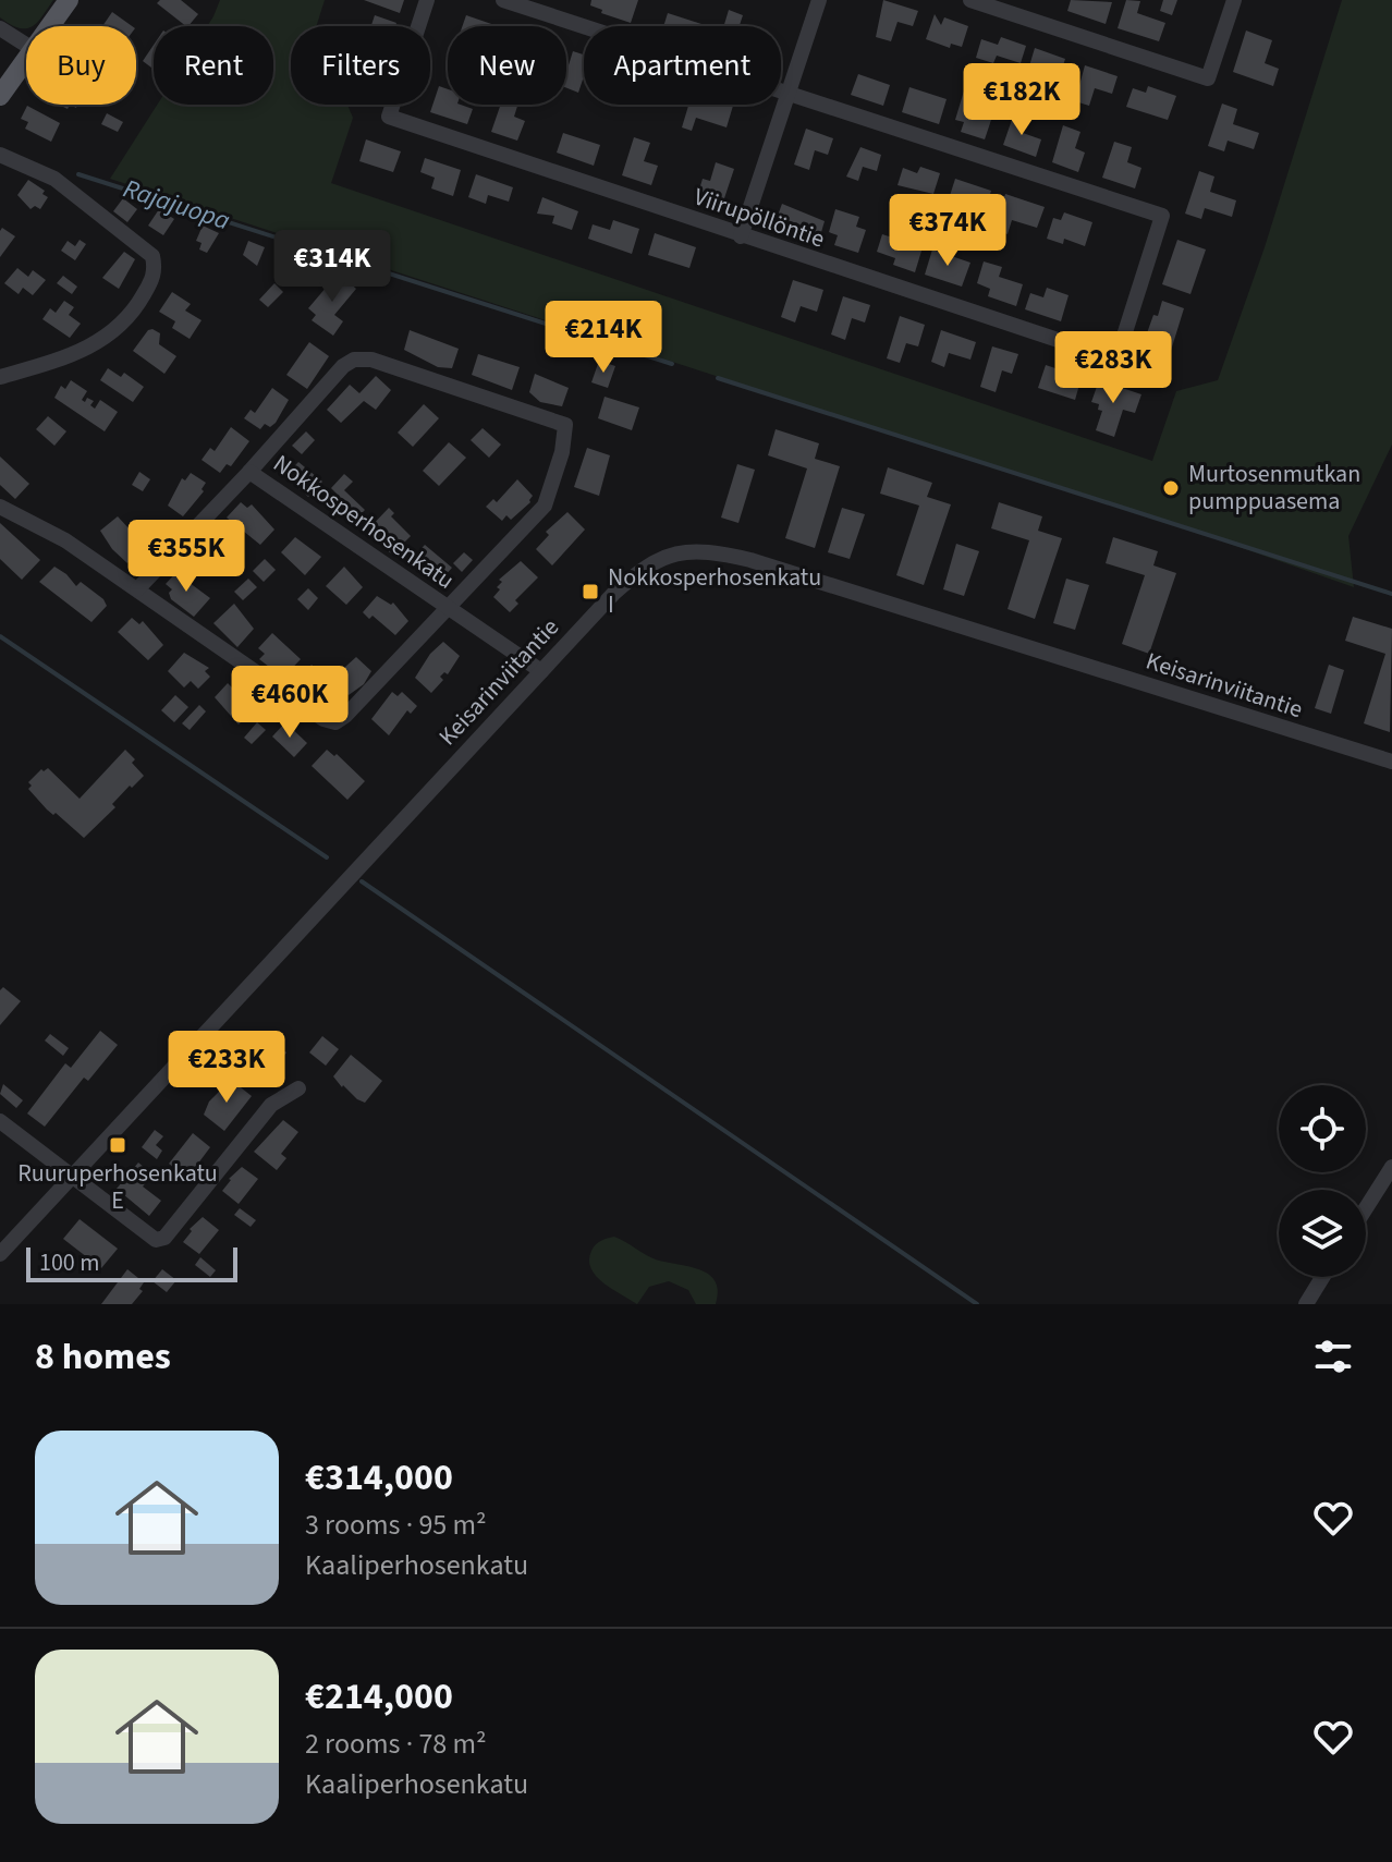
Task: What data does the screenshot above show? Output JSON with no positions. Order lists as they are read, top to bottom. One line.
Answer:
{"streets":{"street":["Viirupöllöntie","Nokkosperhosenkatu","Keisarinviitantie"]},"crossings":[["Nokkosperhosenkatu","Keisarinviitantie"]],"water":["Rajajuopa"],"places":{"other":["Murtosenmutkan pumppuasema"],"transit":["Nokkosperhosenkatu I","Ruuruperhosenkatu E"]},"scale_bar":"100 m","page":{"chip":["Buy","Rent","Filters","New","Apartment"],"price":["€182K","€374K","€314K","€214K","€283K","€355K","€460K","€233K"],"scale":"100 m","heading":"8 homes","list":[{"name":"€314,000","note":"3 rooms · 95 m² · Kaaliperhosenkatu"},{"name":"€214,000","note":"2 rooms · 78 m² · Kaaliperhosenkatu"}]}}
